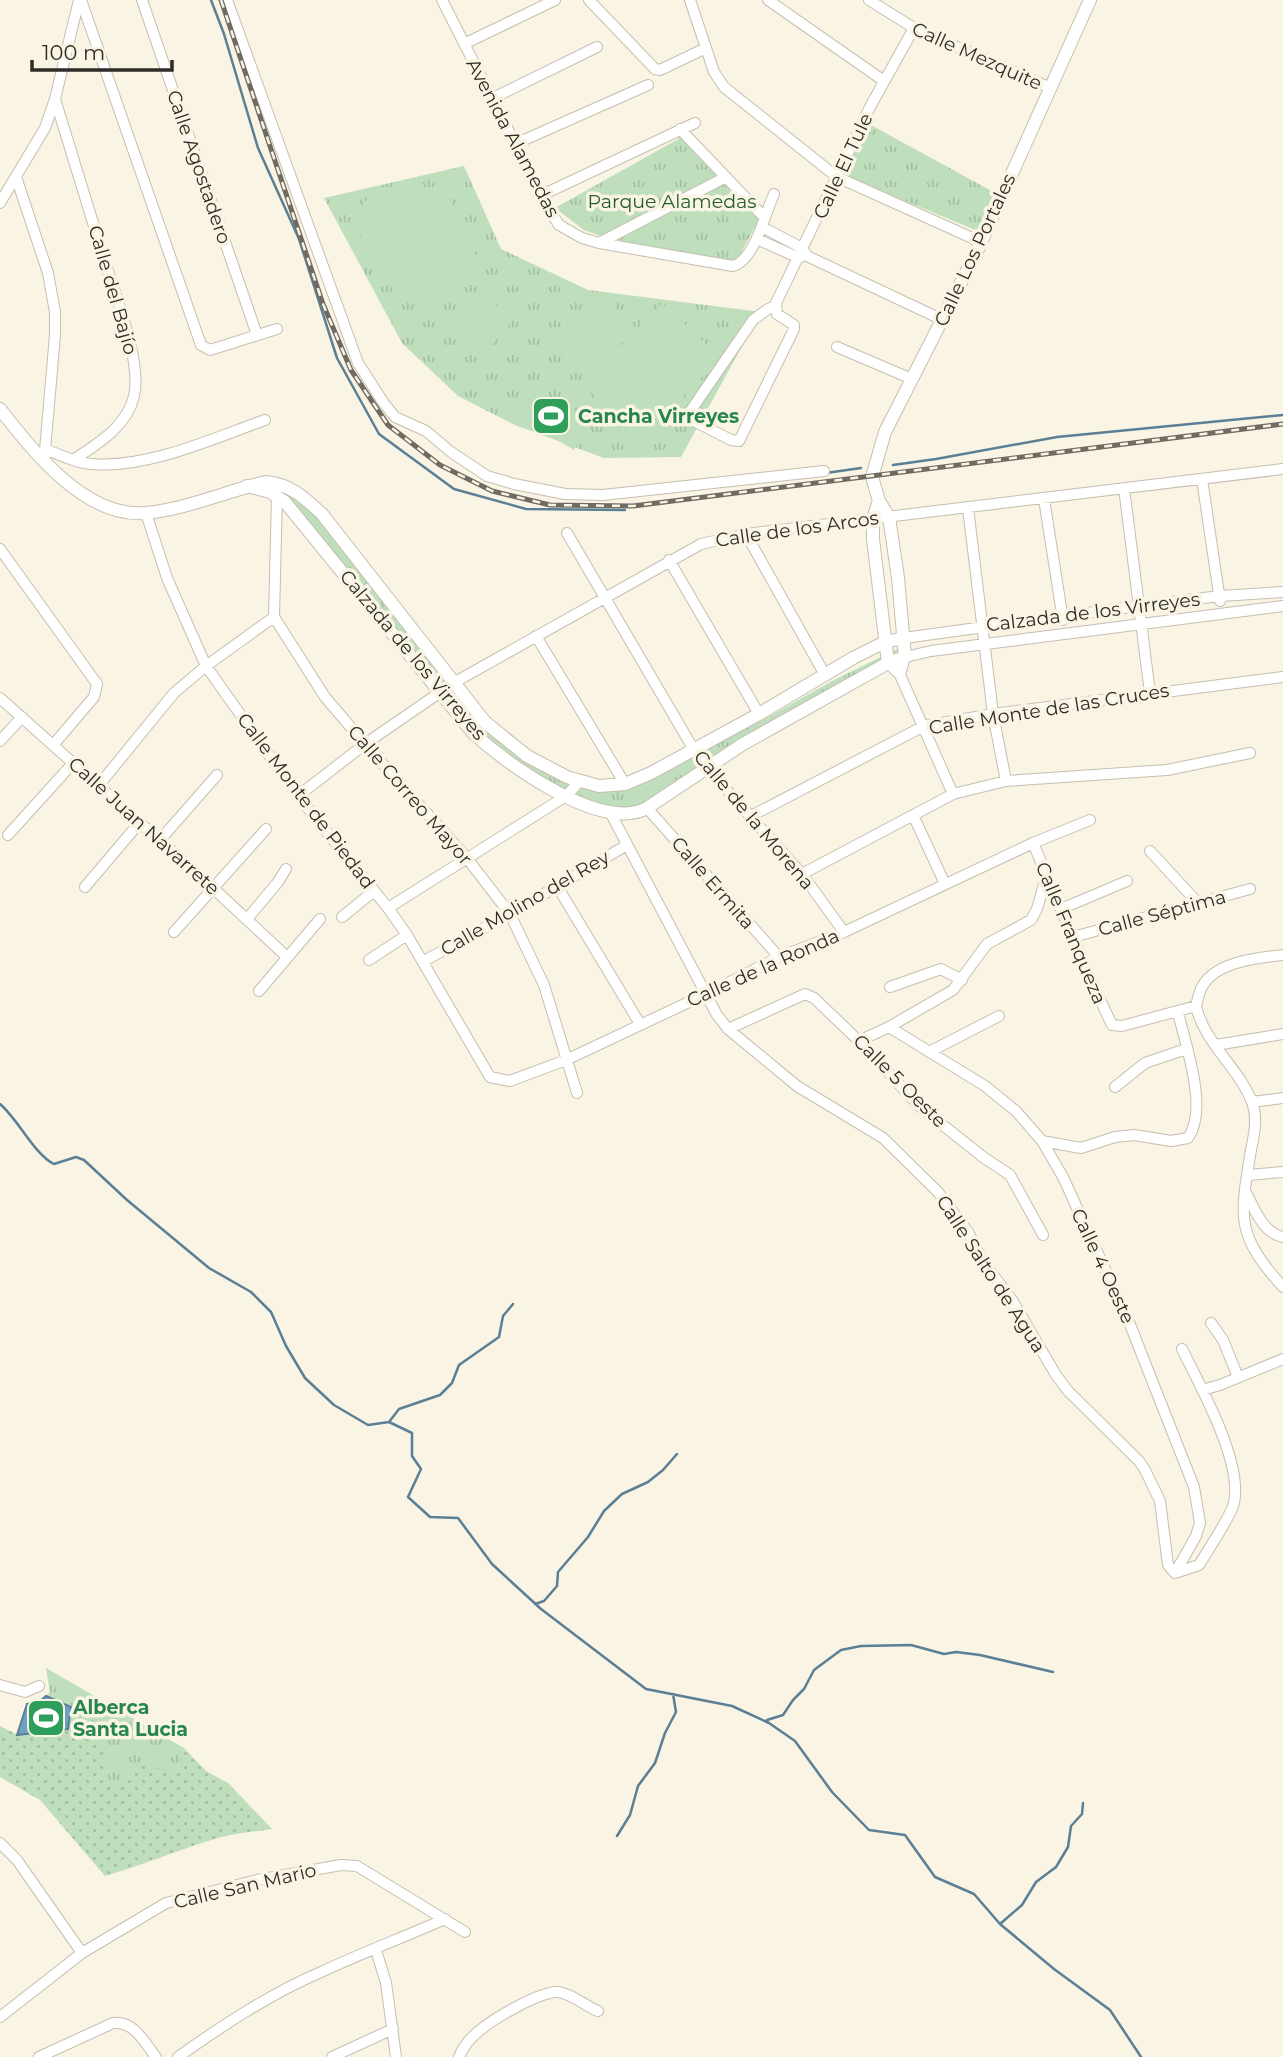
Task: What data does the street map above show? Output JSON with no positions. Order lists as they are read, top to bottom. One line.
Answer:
{"streets":{"street":["Calle Mezquite","Avenida Alamedas","Calle El Tule","Calle Agostadero","Calle Los Portales","Calle del Bajío","Calle de los Arcos","Calzada de los Virreyes","Calle Monte de las Cruces","Calle Correo Mayor","Calle Monte de Piedad","Calle de la Morena","Calle Juan Navarrete","Calle Ermita","Calle Molino del Rey","Calle Séptima","Calle Franqueza","Calle de la Ronda","Calle 5 Oeste","Calle 4 Oeste","Calle Salto de Agua","Calle San Mario"]},"crossings":[["Calle Mezquite","Calle El Tule"],["Calle Mezquite","Calle Los Portales"],["Calle Los Portales","Calle de los Arcos"],["Calle Los Portales","Calzada de los Virreyes"],["Calle de los Arcos","Calzada de los Virreyes"],["Calle de los Arcos","Calle Correo Mayor"],["Calle de los Arcos","Calle Monte de Piedad"],["Calle de los Arcos","Calle de la Morena"],["Calzada de los Virreyes","Calle Monte de Piedad"],["Calzada de los Virreyes","Calle de la Morena"],["Calzada de los Virreyes","Calle Ermita"],["Calzada de los Virreyes","Calle Salto de Agua"],["Calle Monte de las Cruces","Calle de la Morena"],["Calle Correo Mayor","Calle Molino del Rey"],["Calle Correo Mayor","Calle de la Ronda"],["Calle Monte de Piedad","Calle Molino del Rey"],["Calle Monte de Piedad","Calle de la Ronda"],["Calle de la Morena","Calle de la Ronda"],["Calle Ermita","Calle de la Ronda"],["Calle Molino del Rey","Calle Salto de Agua"],["Calle Séptima","Calle Franqueza"],["Calle Franqueza","Calle de la Ronda"],["Calle de la Ronda","Calle Salto de Agua"],["Calle 5 Oeste","Calle Salto de Agua"],["Calle 4 Oeste","Calle Salto de Agua"]],"parks":["Parque Alamedas"],"places":{"sports":["Cancha Virreyes","Alberca Santa Lucia"]},"scale_bar":"100 m"}
